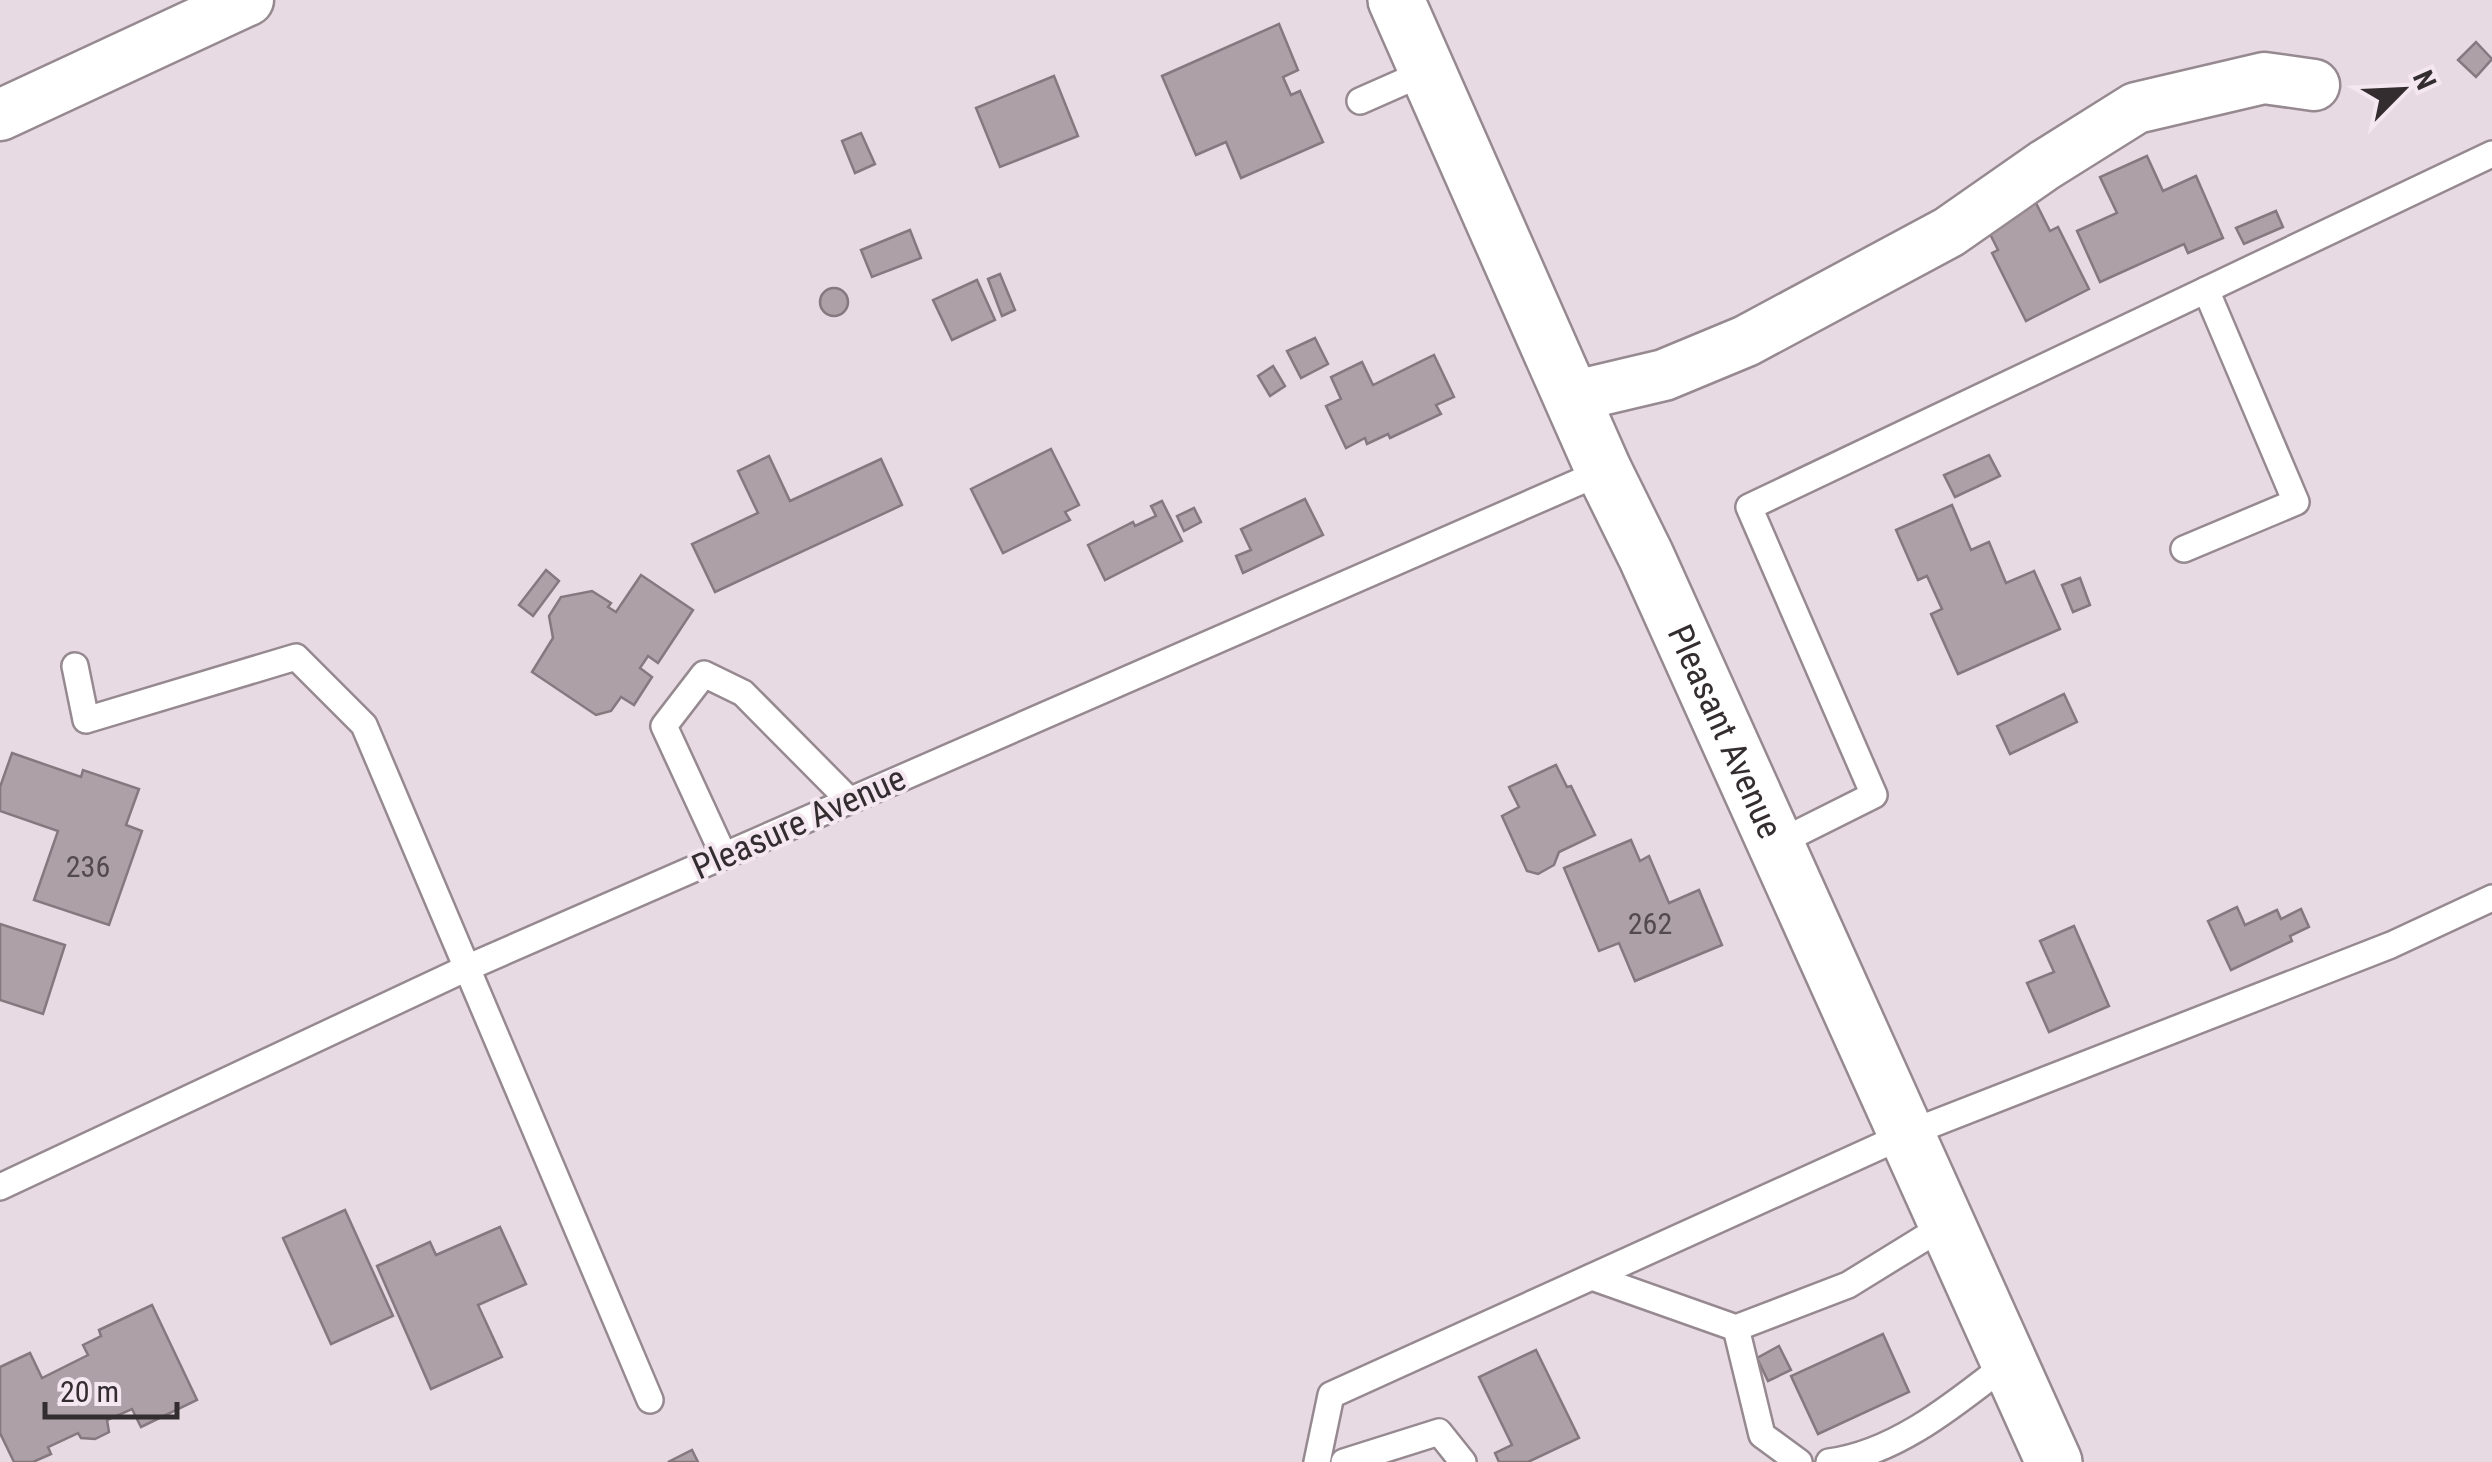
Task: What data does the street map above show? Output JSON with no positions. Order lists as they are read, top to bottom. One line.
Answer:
{"streets":{"street":["Pleasant Avenue"],"lane":["Pleasure Avenue"]},"crossings":[["Pleasant Avenue","Pleasure Avenue"]],"house_numbers":["236","262"],"scale_bar":"20 m","north":"top right"}
